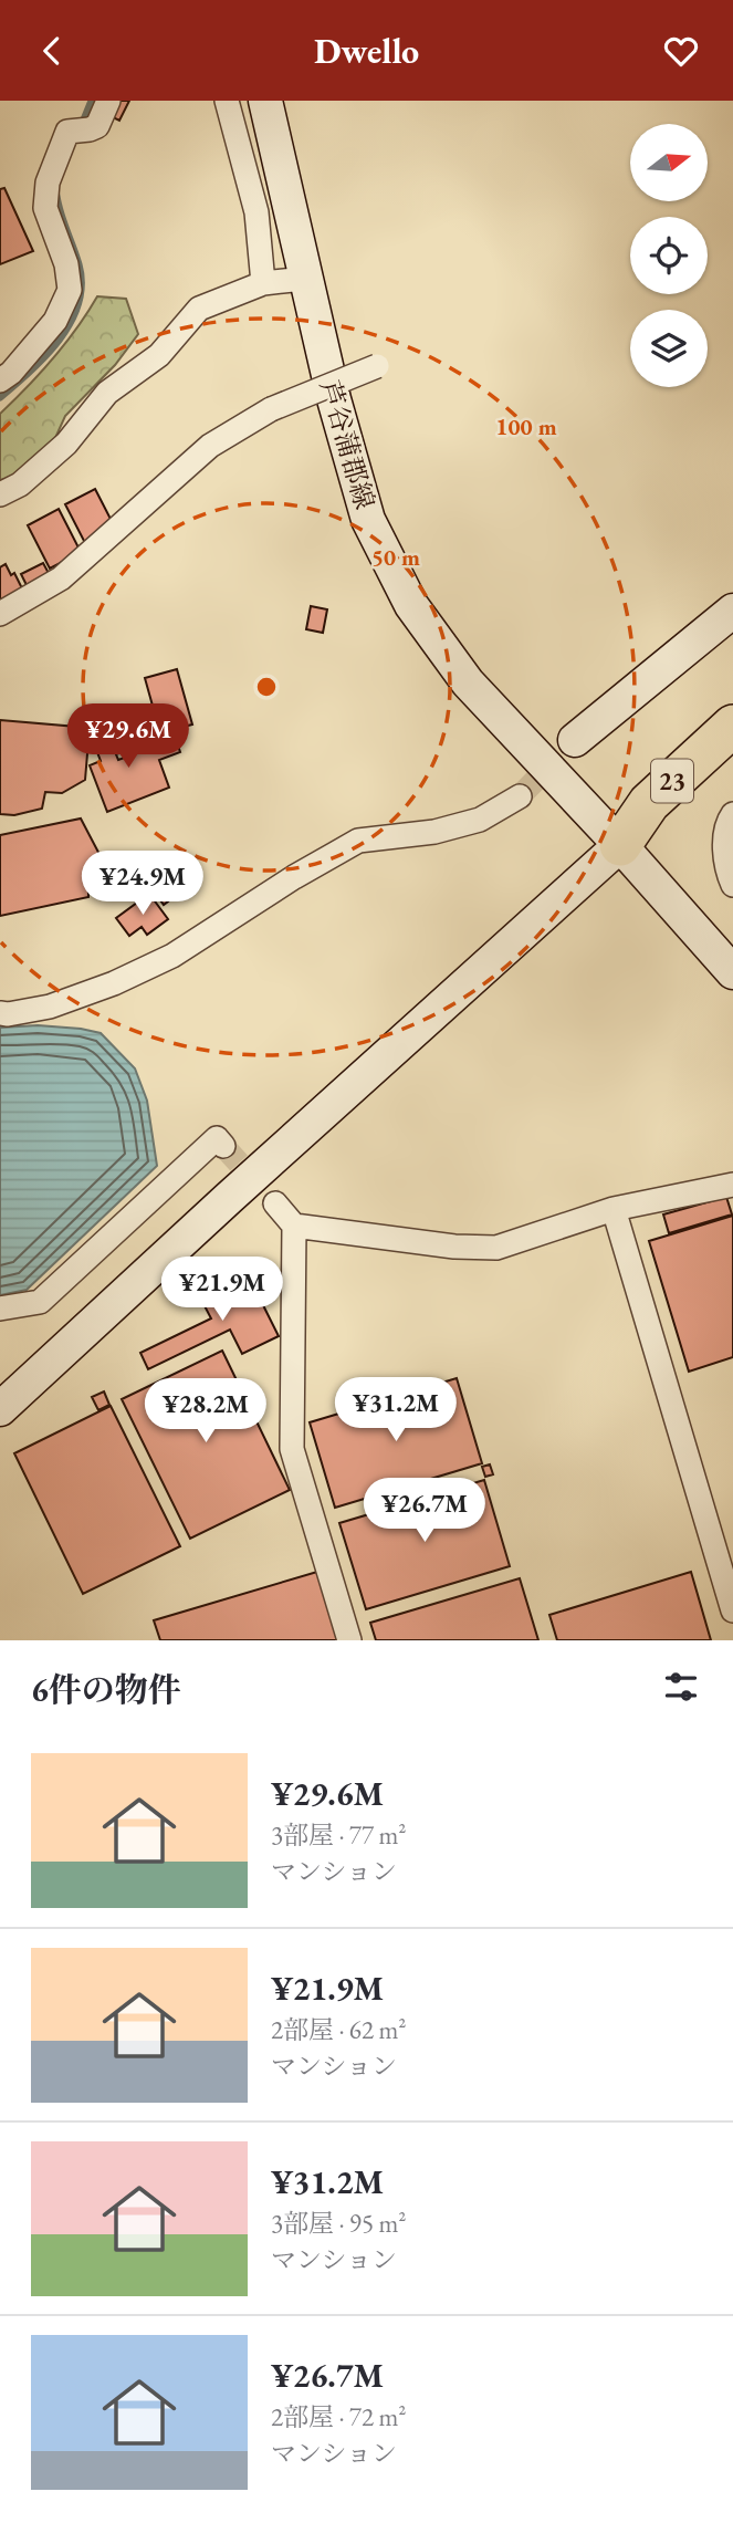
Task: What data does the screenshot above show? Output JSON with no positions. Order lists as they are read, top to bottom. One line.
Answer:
{"streets":{"highway":["23"],"street":["芦谷蒲郡線"]},"crossings":[["芦谷蒲郡線","23"]],"north":"right","page":{"header":"Dwello","price":["¥29.6M","¥24.9M","¥21.9M","¥31.2M","¥28.2M","¥26.7M"],"heading":"6件の物件","list":[{"name":"¥29.6M","note":"3部屋 · 77 m² · マンション"},{"name":"¥21.9M","note":"2部屋 · 62 m² · マンション"},{"name":"¥31.2M","note":"3部屋 · 95 m² · マンション"},{"name":"¥26.7M","note":"2部屋 · 72 m² · マンション"}]},"rings":["100 m","50 m"]}
